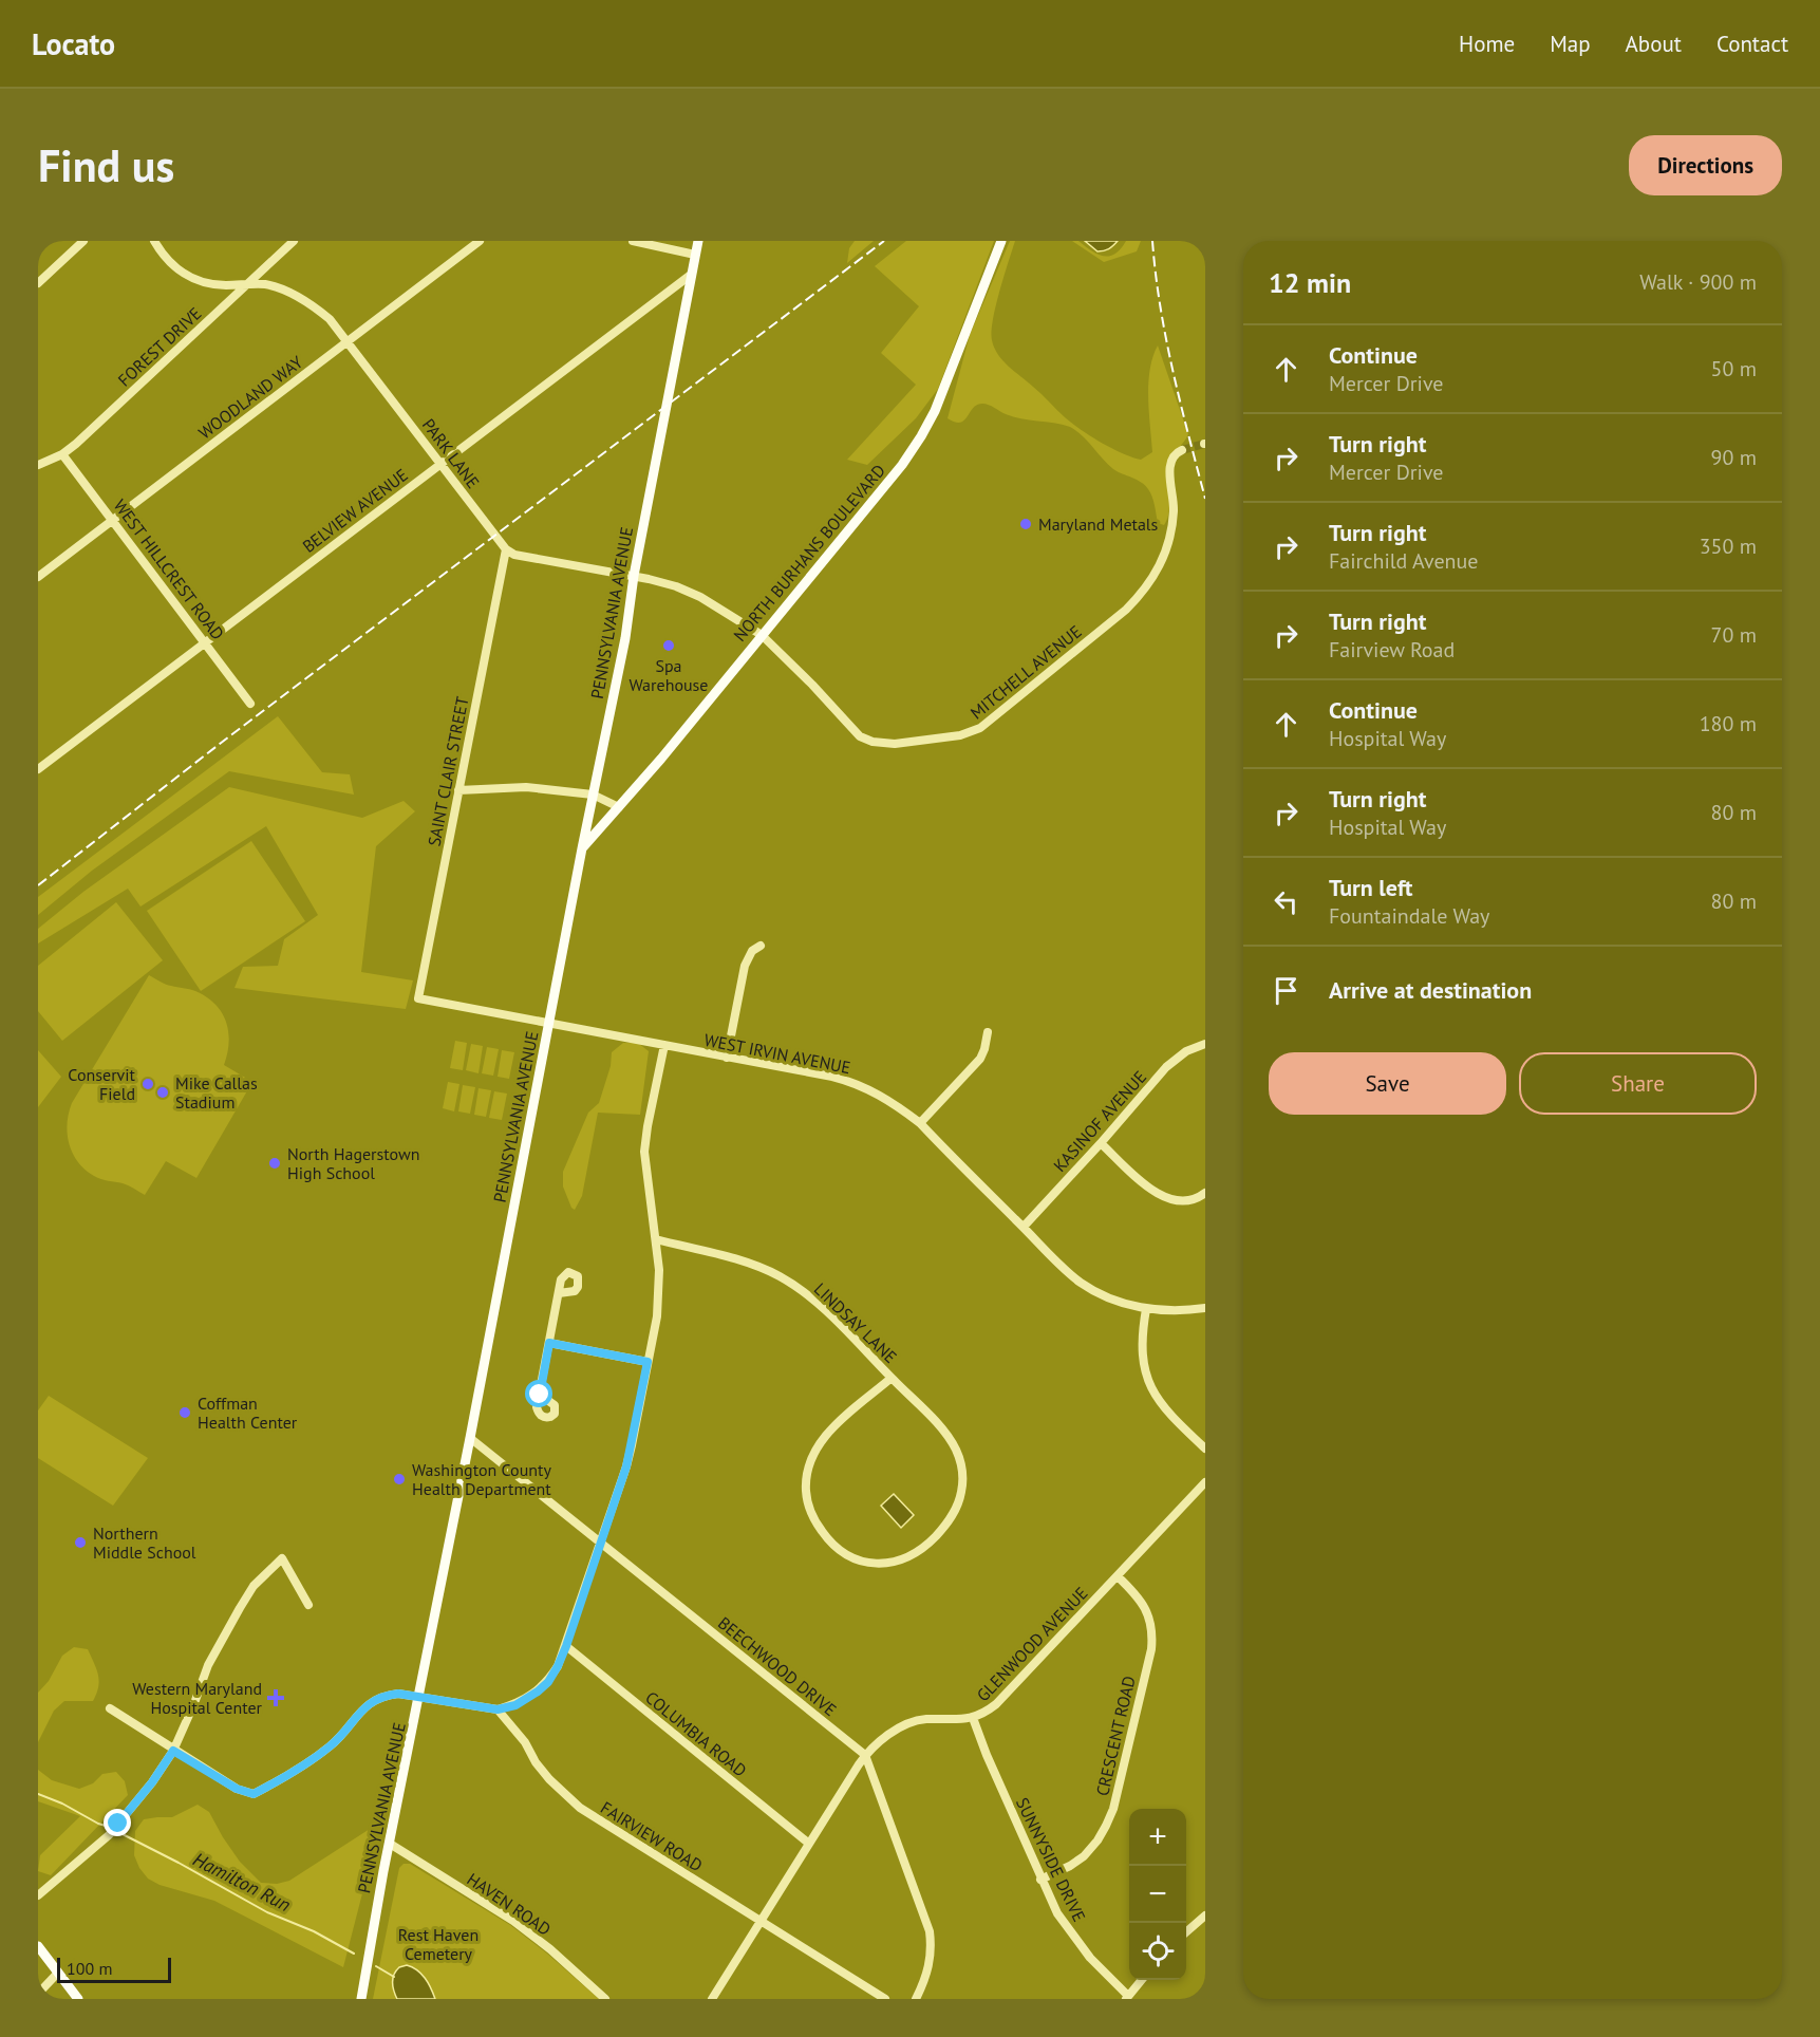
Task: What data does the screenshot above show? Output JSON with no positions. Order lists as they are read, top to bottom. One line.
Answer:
{"streets":{"main road":["NORTH BURHANS BOULEVARD","PENNSYLVANIA AVENUE"],"street":["FOREST DRIVE","WOODLAND WAY","PARK LANE","BELVIEW AVENUE","WEST HILLCREST ROAD","MITCHELL AVENUE","SAINT CLAIR STREET","WEST IRVIN AVENUE","KASINOF AVENUE","LINDSAY LANE","GLENWOOD AVENUE","BEECHWOOD DRIVE","COLUMBIA ROAD","CRESCENT ROAD","FAIRVIEW ROAD","SUNNYSIDE DRIVE","HAVEN ROAD"]},"crossings":[["FOREST DRIVE","PARK LANE"],["FOREST DRIVE","WEST HILLCREST ROAD"],["WOODLAND WAY","PARK LANE"],["WOODLAND WAY","WEST HILLCREST ROAD"],["PARK LANE","BELVIEW AVENUE"],["PARK LANE","SAINT CLAIR STREET"],["BELVIEW AVENUE","WEST HILLCREST ROAD"],["BELVIEW AVENUE","PENNSYLVANIA AVENUE"],["NORTH BURHANS BOULEVARD","PENNSYLVANIA AVENUE"],["NORTH BURHANS BOULEVARD","MITCHELL AVENUE"],["PENNSYLVANIA AVENUE","WEST IRVIN AVENUE"],["PENNSYLVANIA AVENUE","BEECHWOOD DRIVE"],["PENNSYLVANIA AVENUE","HAVEN ROAD"],["SAINT CLAIR STREET","WEST IRVIN AVENUE"],["WEST IRVIN AVENUE","KASINOF AVENUE"],["GLENWOOD AVENUE","BEECHWOOD DRIVE"],["GLENWOOD AVENUE","COLUMBIA ROAD"],["GLENWOOD AVENUE","CRESCENT ROAD"],["GLENWOOD AVENUE","FAIRVIEW ROAD"],["GLENWOOD AVENUE","SUNNYSIDE DRIVE"],["CRESCENT ROAD","SUNNYSIDE DRIVE"]],"water":["Hamilton Run"],"parks":["Rest Haven Cemetery"],"places":{"other":["Maryland Metals","Spa Warehouse","Conservit Field","Mike Callas Stadium","North Hagerstown High School","Coffman Health Center","Washington County Health Department","Northern Middle School"],"health":["Western Maryland Hospital Center"]},"scale_bar":"100 m","page":{"header":"Locato","nav":["Home","Map","About","Contact"],"buttons":["Directions",["Save","Share"]],"title":"Find us","heading":["12 min","Walk · 900 m"],"list":[["Continue","Mercer Drive","50 m"],["Turn right","Mercer Drive","90 m"],["Turn right","Fairchild Avenue","350 m"],["Turn right","Fairview Road","70 m"],["Continue","Hospital Way","180 m"],["Turn right","Hospital Way","80 m"],["Turn left","Fountaindale Way","80 m"],"Arrive at destination"],"map_buttons":["+","−"],"scale":"100 m"}}
